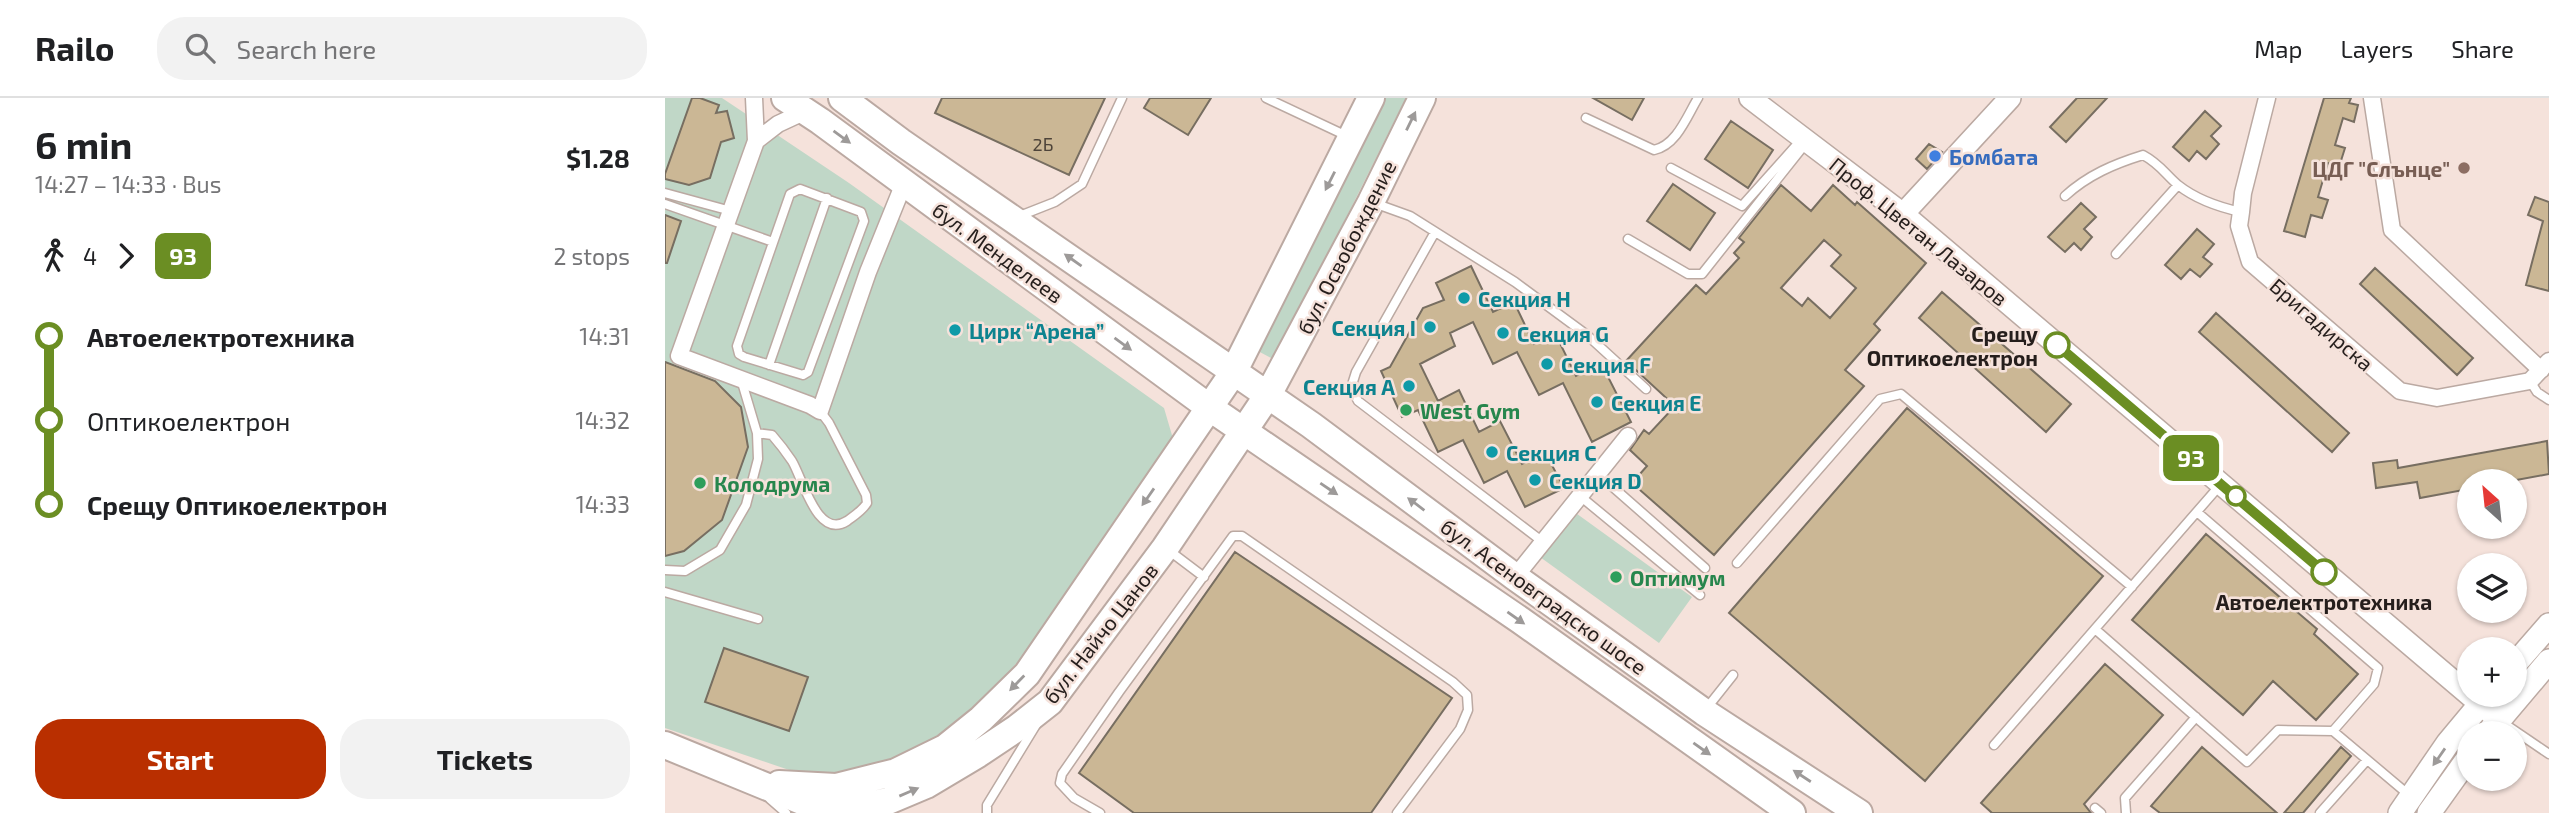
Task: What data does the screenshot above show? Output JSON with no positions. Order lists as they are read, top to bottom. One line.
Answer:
{"streets":{"main road":["бул. Освобождение","бул. Менделеев","бул. Асеновградско шосе","бул. Найчо Цанов"],"street":["Проф. Цветан Лазаров","Бригадирска"]},"crossings":[["бул. Освобождение","бул. Менделеев"],["бул. Освобождение","бул. Асеновградско шосе"],["бул. Освобождение","бул. Найчо Цанов"],["бул. Менделеев","бул. Асеновградско шосе"],["бул. Менделеев","бул. Найчо Цанов"],["бул. Асеновградско шосе","бул. Найчо Цанов"]],"places":["Бомбата","ЦДГ \"Слънце\"","Секция H","Секция I","Цирк “Арена”","Секция G","Срещу Оптикоелектрон","Секция F","Секция A","Секция E","West Gym","Секция C","Секция D","Колодрума","Автоелектротехника","Оптимум"],"lines":["bus line 93"],"house_numbers":["2Б"],"north":"top left","page":{"header":"Railo","search":"Search here","nav":["Map","Layers","Share"],"heading":["6 min","14:27 – 14:33 · Bus","$1.28"],"on_map":"93","legs":["4","93","2 stops"],"list":[{"name":"Автоелектротехника","value":"14:31"},{"name":"Оптикоелектрон","value":"14:32"},{"name":"Срещу Оптикоелектрон","value":"14:33"}],"map_buttons":["+","−"],"buttons":["Start","Tickets"]}}
